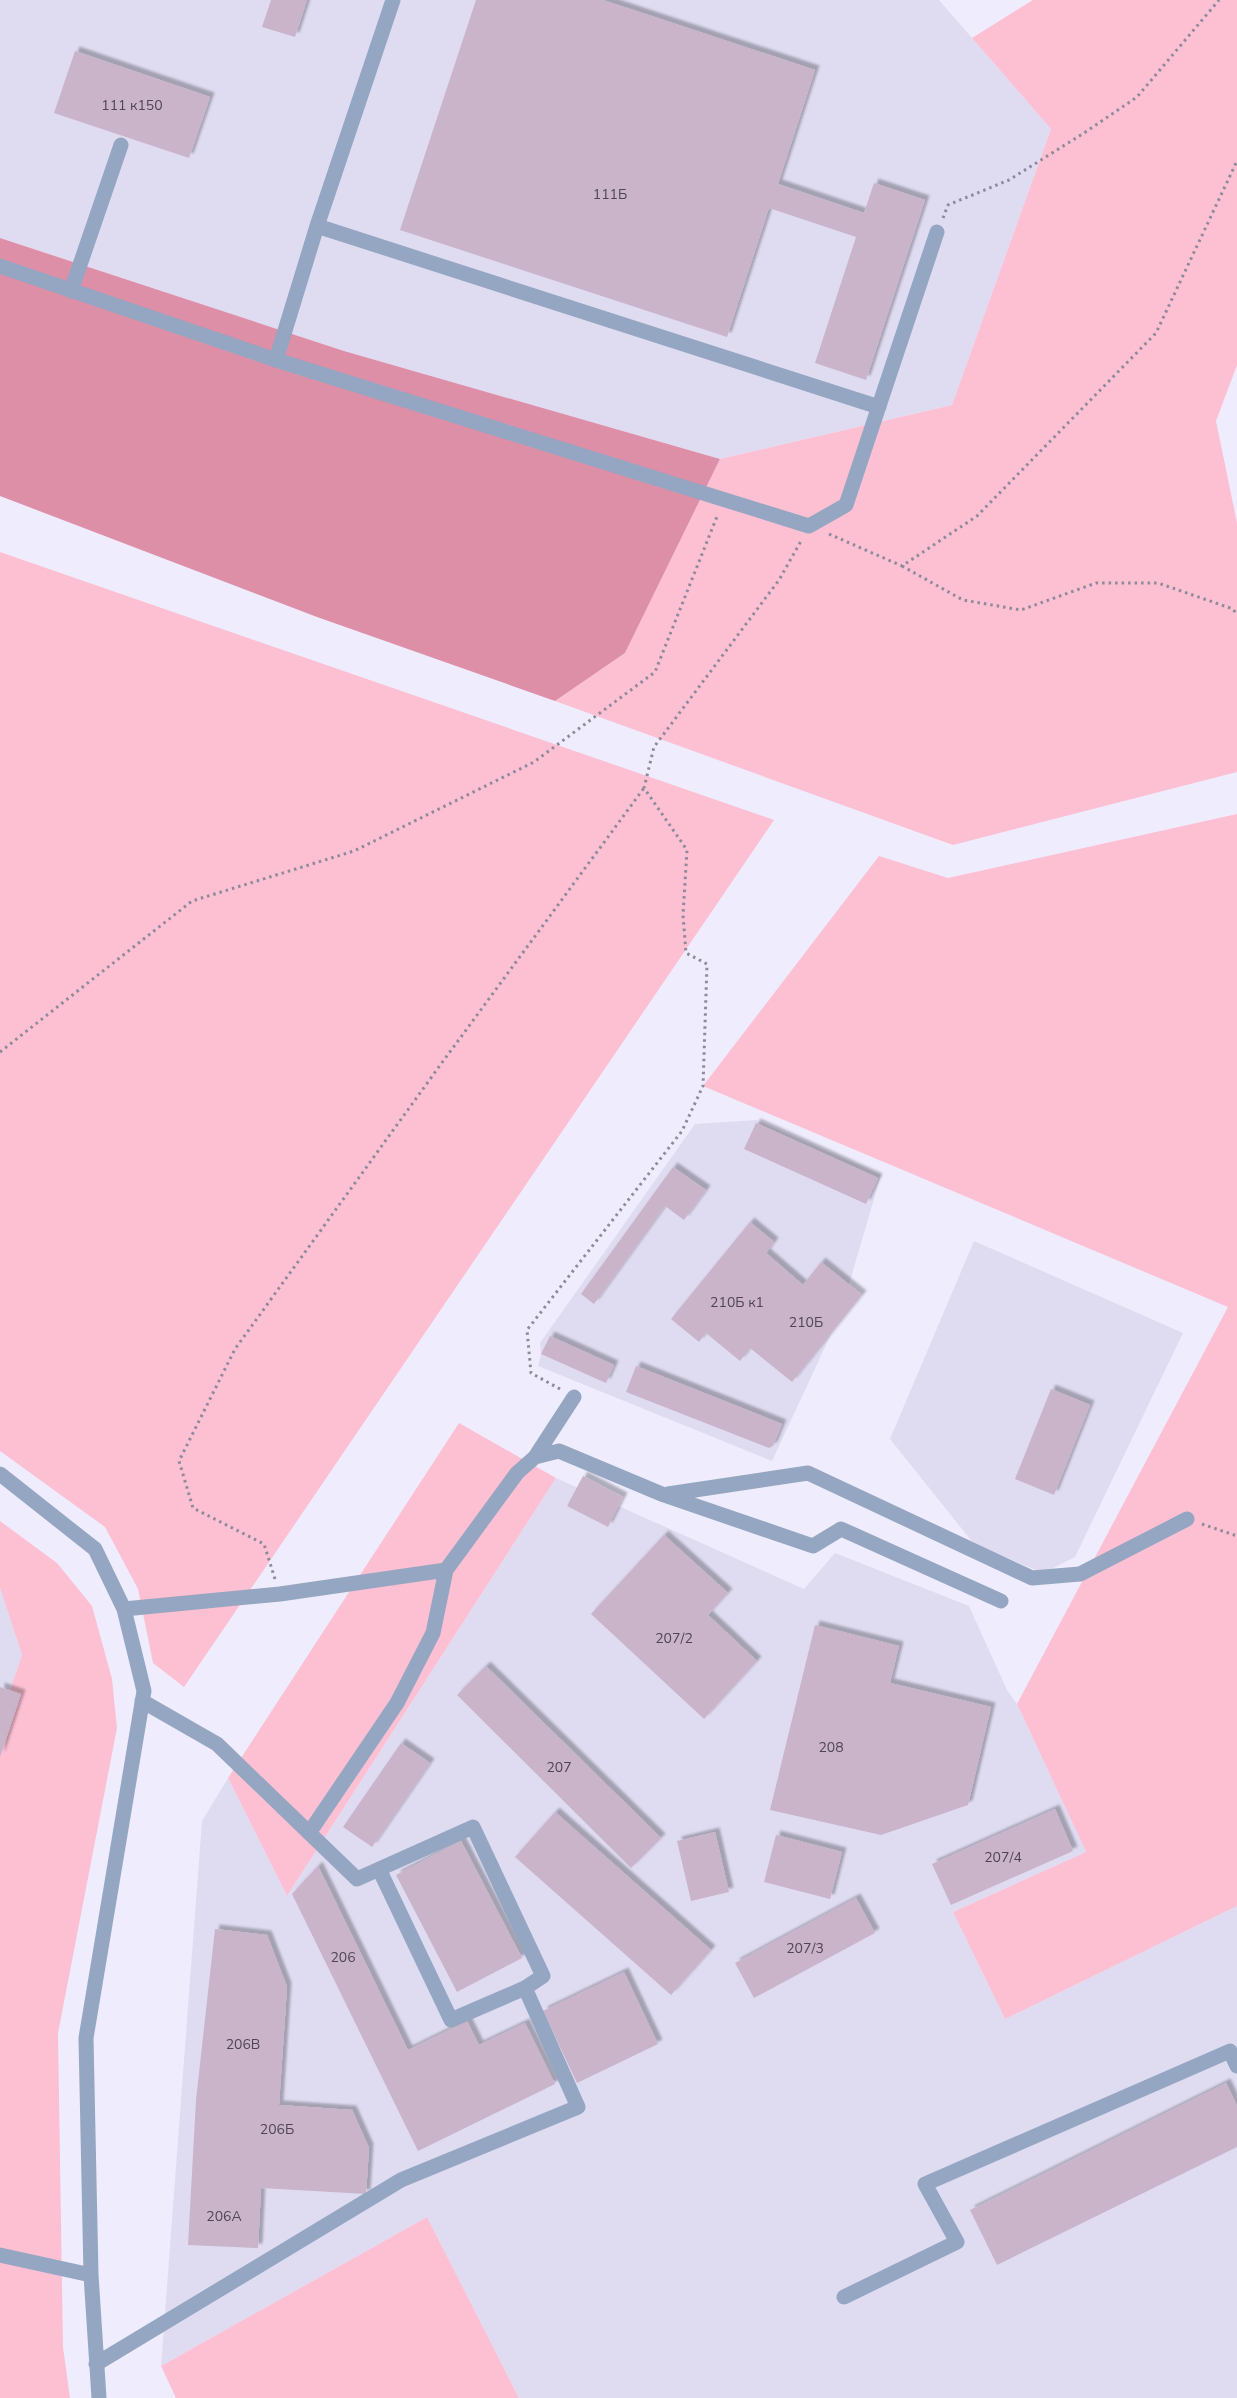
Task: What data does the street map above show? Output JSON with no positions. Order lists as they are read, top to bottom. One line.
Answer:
{"house_numbers":["111 к150","111Б","210Б к1","210Б","207/2","208","207","207/4","207/3","206","206В","206Б","206А"]}
